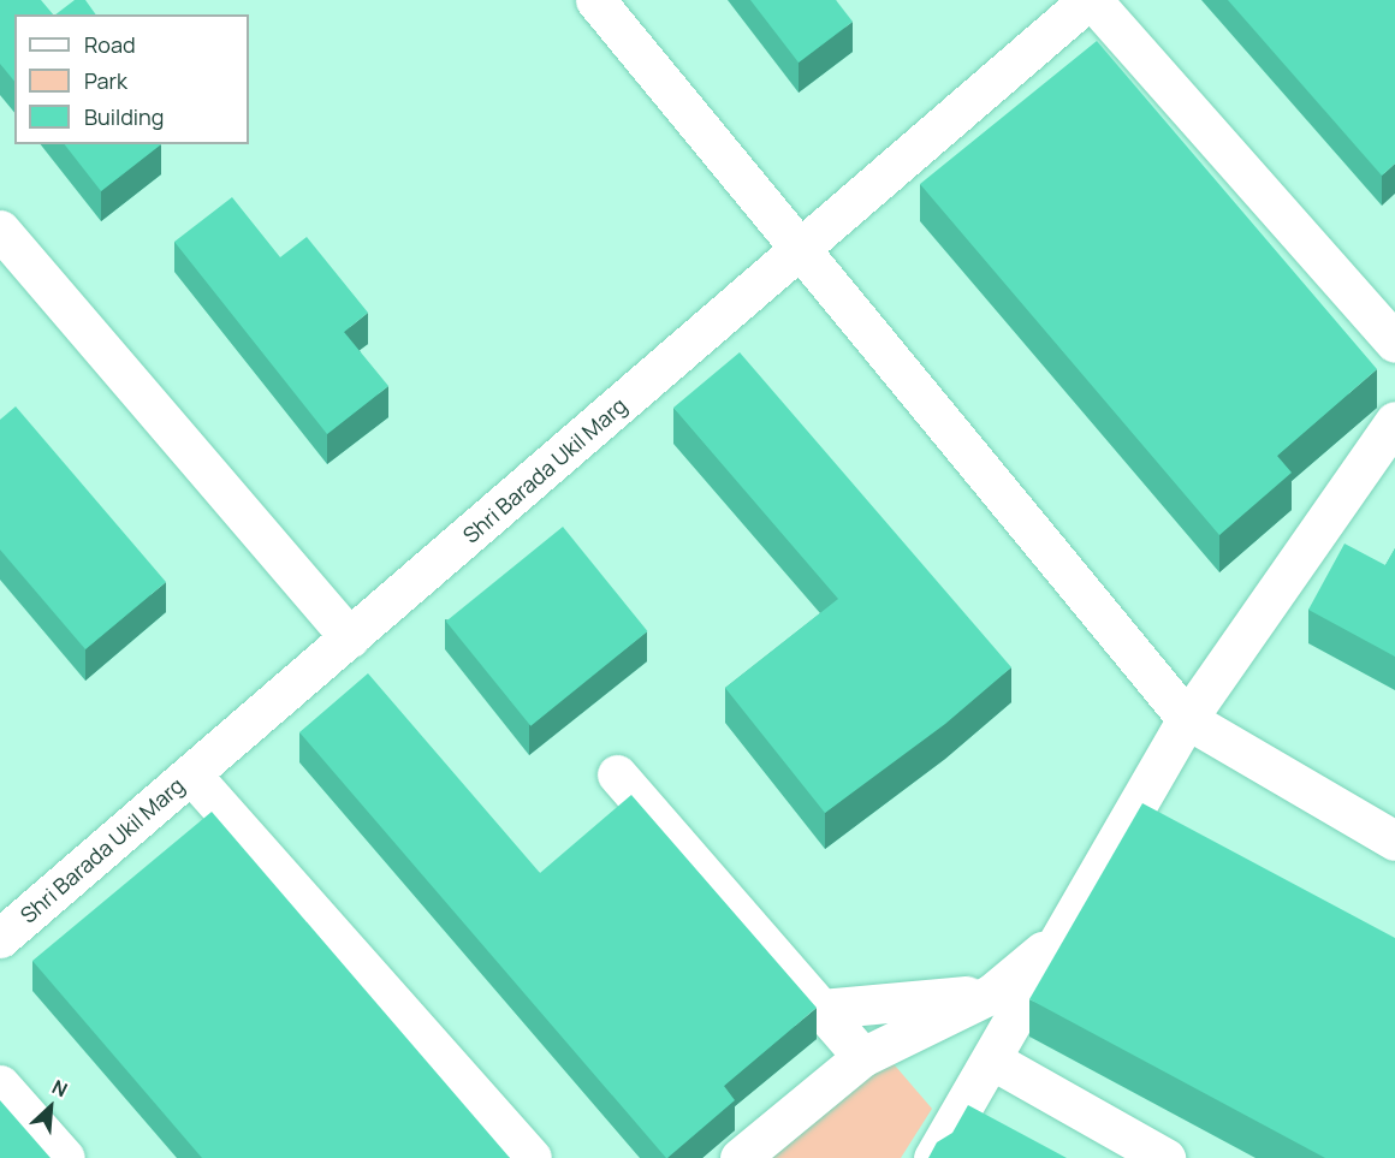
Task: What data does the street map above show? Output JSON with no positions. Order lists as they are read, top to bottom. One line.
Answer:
{"streets":{"street":["Shri Barada Ukil Marg"]},"legend":["Road","Park","Building"],"north":"top right"}
